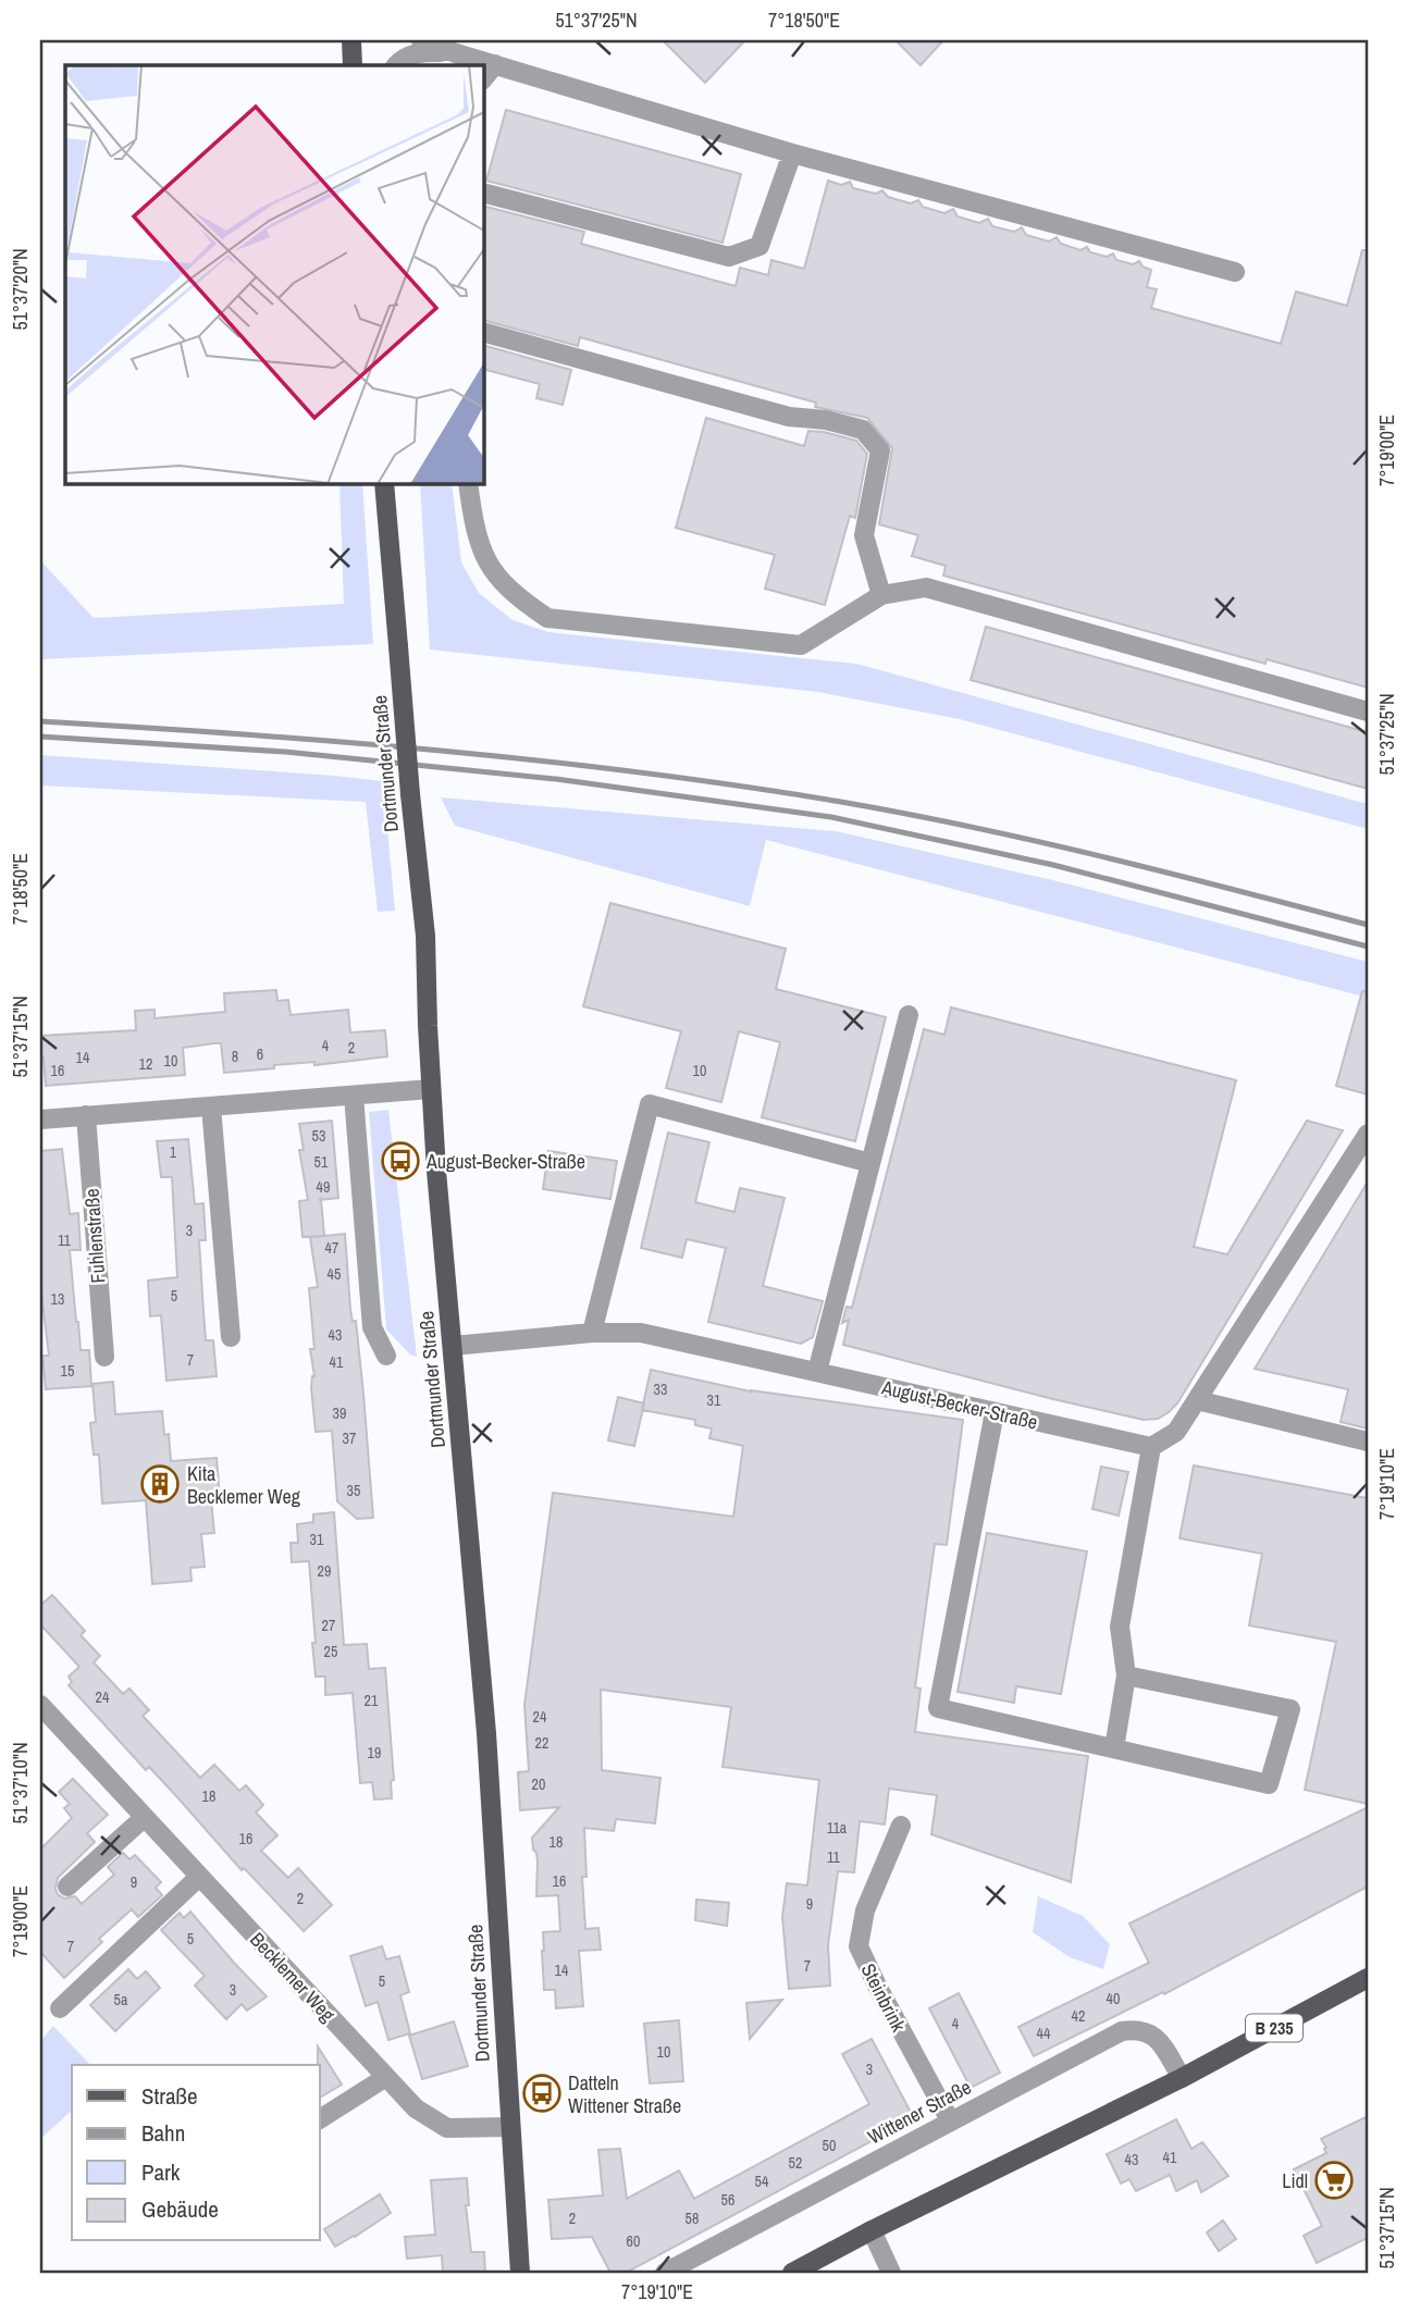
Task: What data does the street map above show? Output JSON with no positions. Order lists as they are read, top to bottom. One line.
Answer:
{"streets":{"main road":["Dortmunder Straße","B 235"],"street":["Fuhlenstraße","August-Becker-Straße","Becklemer Weg","Steinbrink","Wittener Straße"]},"crossings":[["Dortmunder Straße","August-Becker-Straße"],["Dortmunder Straße","Becklemer Weg"],["Steinbrink","Wittener Straße"],["B 235","Wittener Straße"]],"places":{"bus stop":["August-Becker-Straße","Datteln Wittener Straße"],"building":["Kita Becklemer Weg"],"supermarket":["Lidl"]},"house_numbers":["4","2","6","8","14","10","12","16","10","53","1","51","49","3","11","47","45","5","13","43","7","41","15","33","31","39","37","35","31","29","27","25","24","21","24","22","19","20","18","11a","16","18","11","16","9","2","9","5","7","7","14","5","3","40","5a","42","4","44","10","3","50","41","43","52","54","56","2","58","60"],"legend":["Straße","Bahn","Park","Gebäude"],"coordinates":["51°37'25\"N","7°18'50\"E","51°37'20\"N","7°19'00\"E","51°37'15\"N","7°19'10\"E","51°37'10\"N"]}
